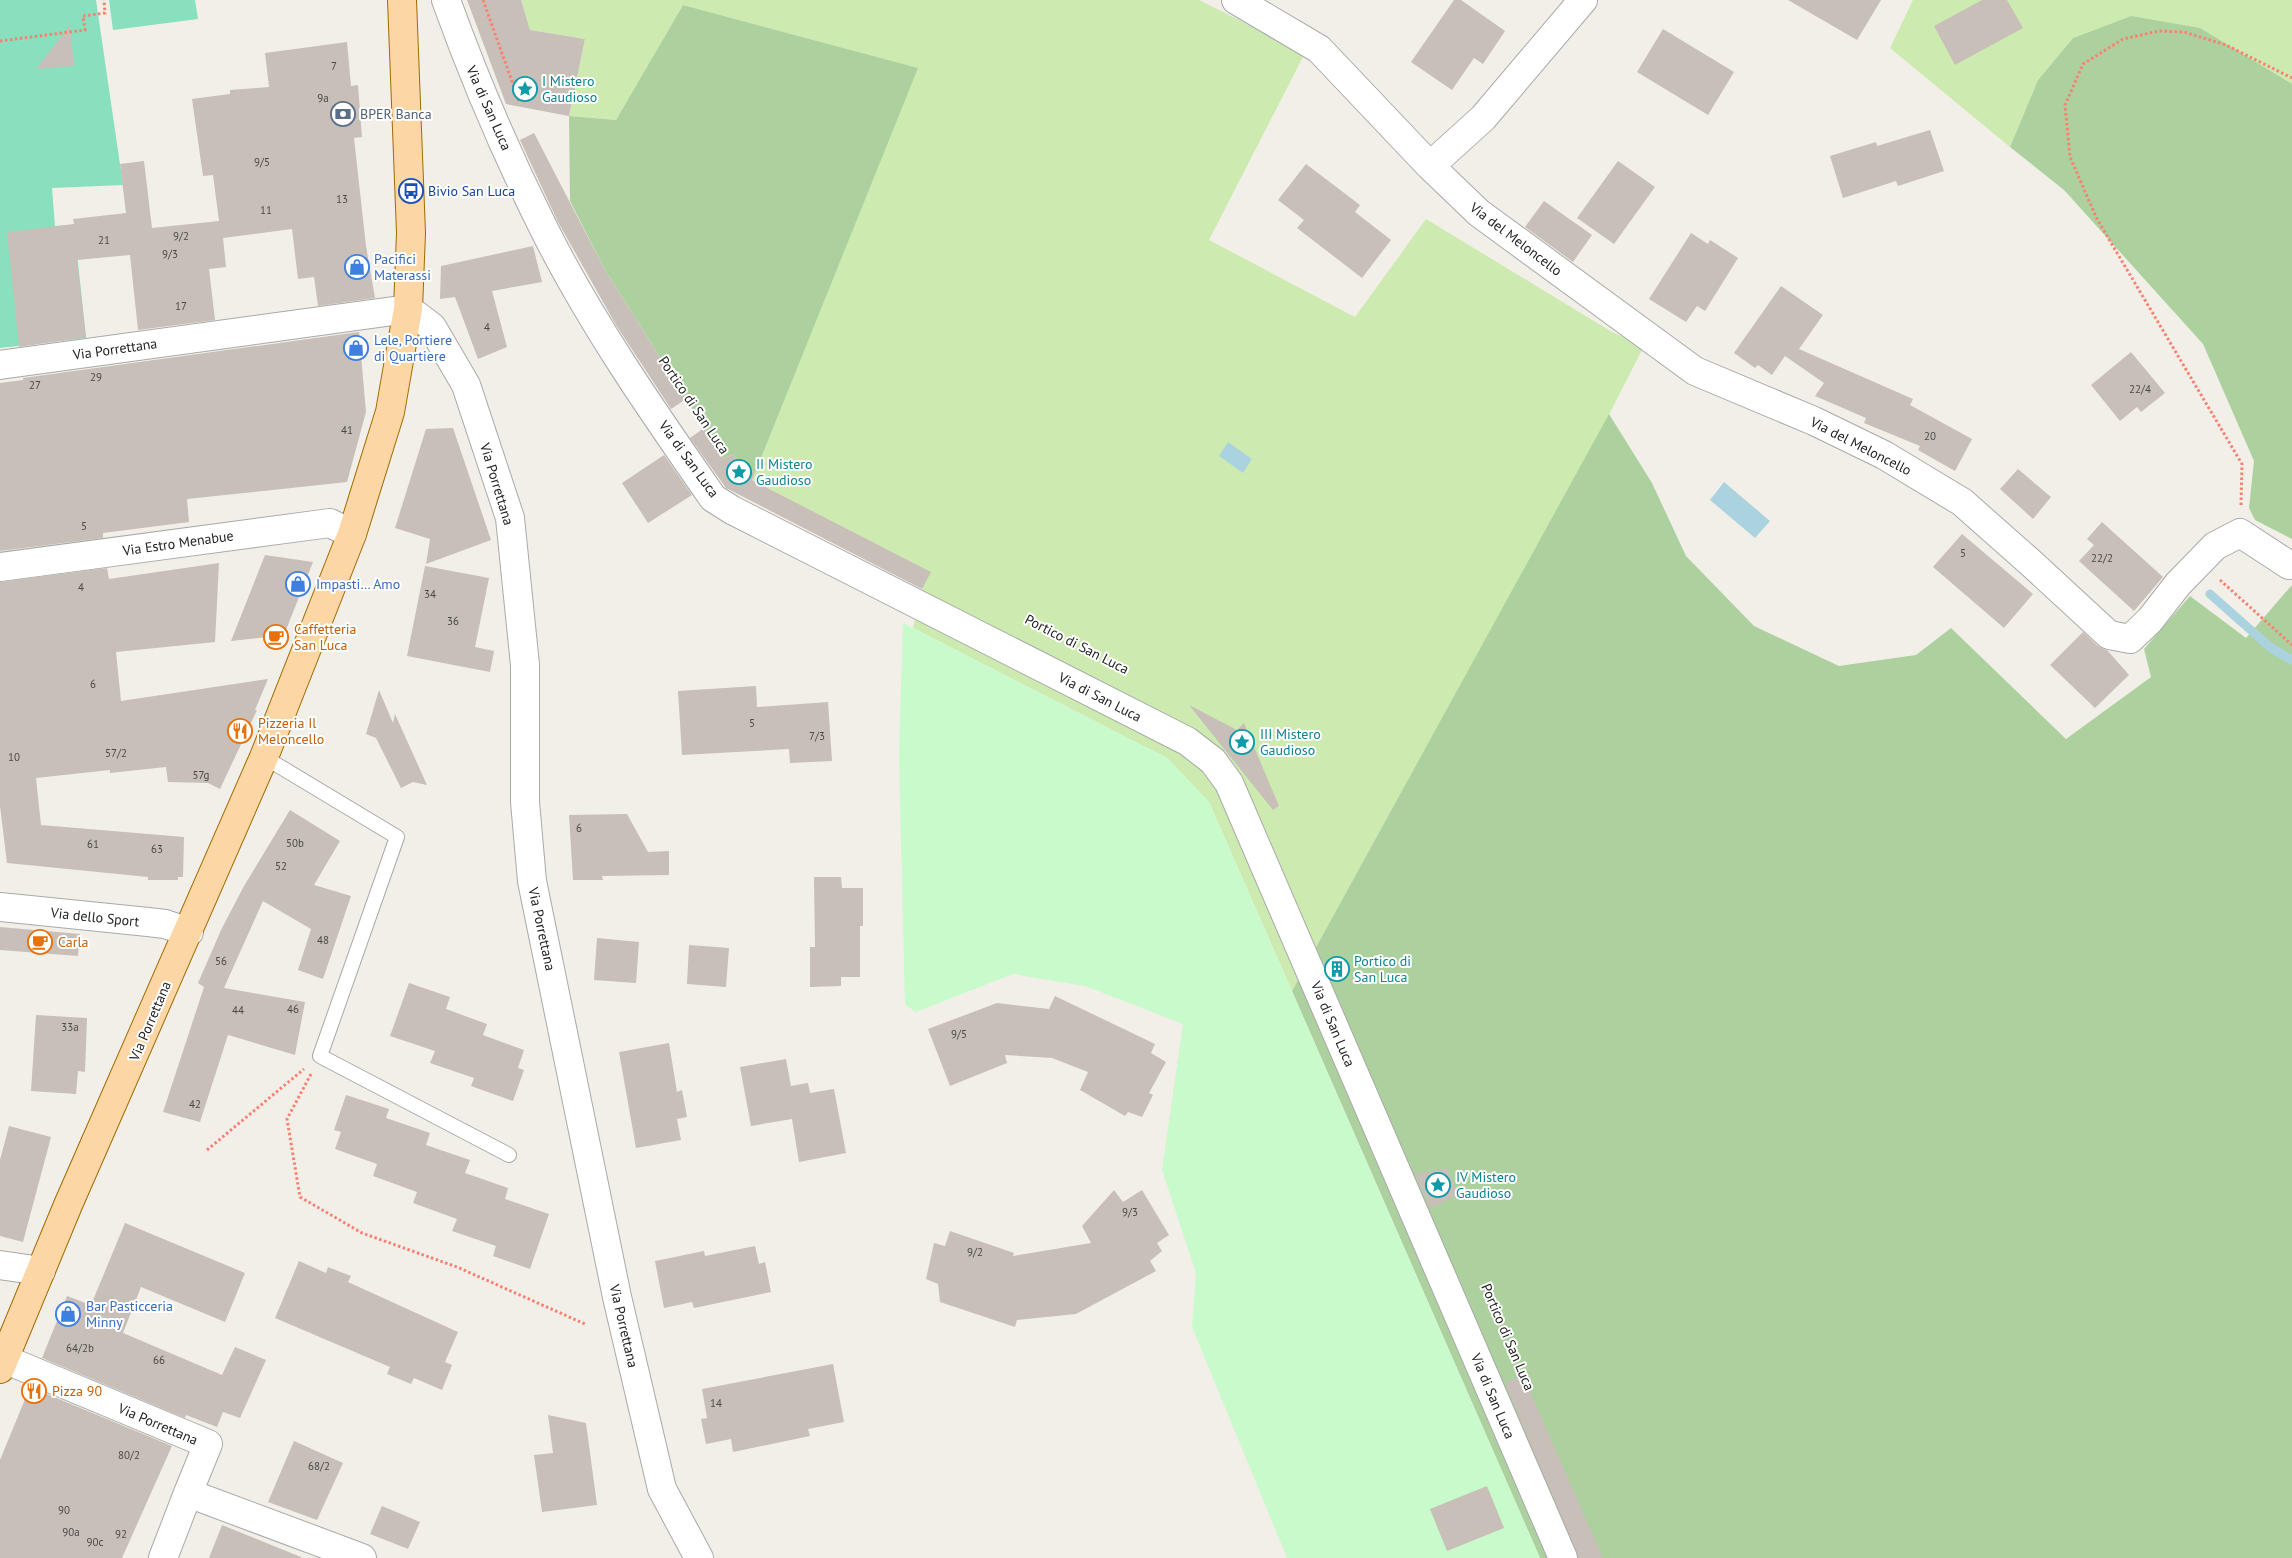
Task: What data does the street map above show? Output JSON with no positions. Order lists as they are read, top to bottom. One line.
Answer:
{"streets":{"main road":["Via Porrettana"],"street":["Via di San Luca","Via del Meloncello","Via Estro Menabue","Via dello Sport"]},"crossings":[["Via Porrettana","Via Estro Menabue"],["Via Porrettana","Via dello Sport"]],"places":{"place":["I Mistero Gaudioso","II Mistero Gaudioso","III Mistero Gaudioso","IV Mistero Gaudioso"],"bank":["BPER Banca"],"bus stop":["Bivio San Luca"],"shop":["Pacifici Materassi","Lele, Portiere di Quartiere","Impasti… Amo","Bar Pasticceria Minny"],"cafe":["Caffetteria San Luca","Carla"],"restaurant":["Pizzeria Il Meloncello","Pizza 90"],"building":["Portico di San Luca"]},"house_numbers":["7","9a","9/5","13","11","9/2","21","9/3","17","4","29","27","22/4","41","20","5","5","22/2","4","34","36","6","5","7/3","57/2","10","57g","6","50b","61","63","52","48","56","46","44","33a","9/5","42","9/3","9/2","64/2b","66","14","80/2","68/2","90","90a","92","90c"]}
